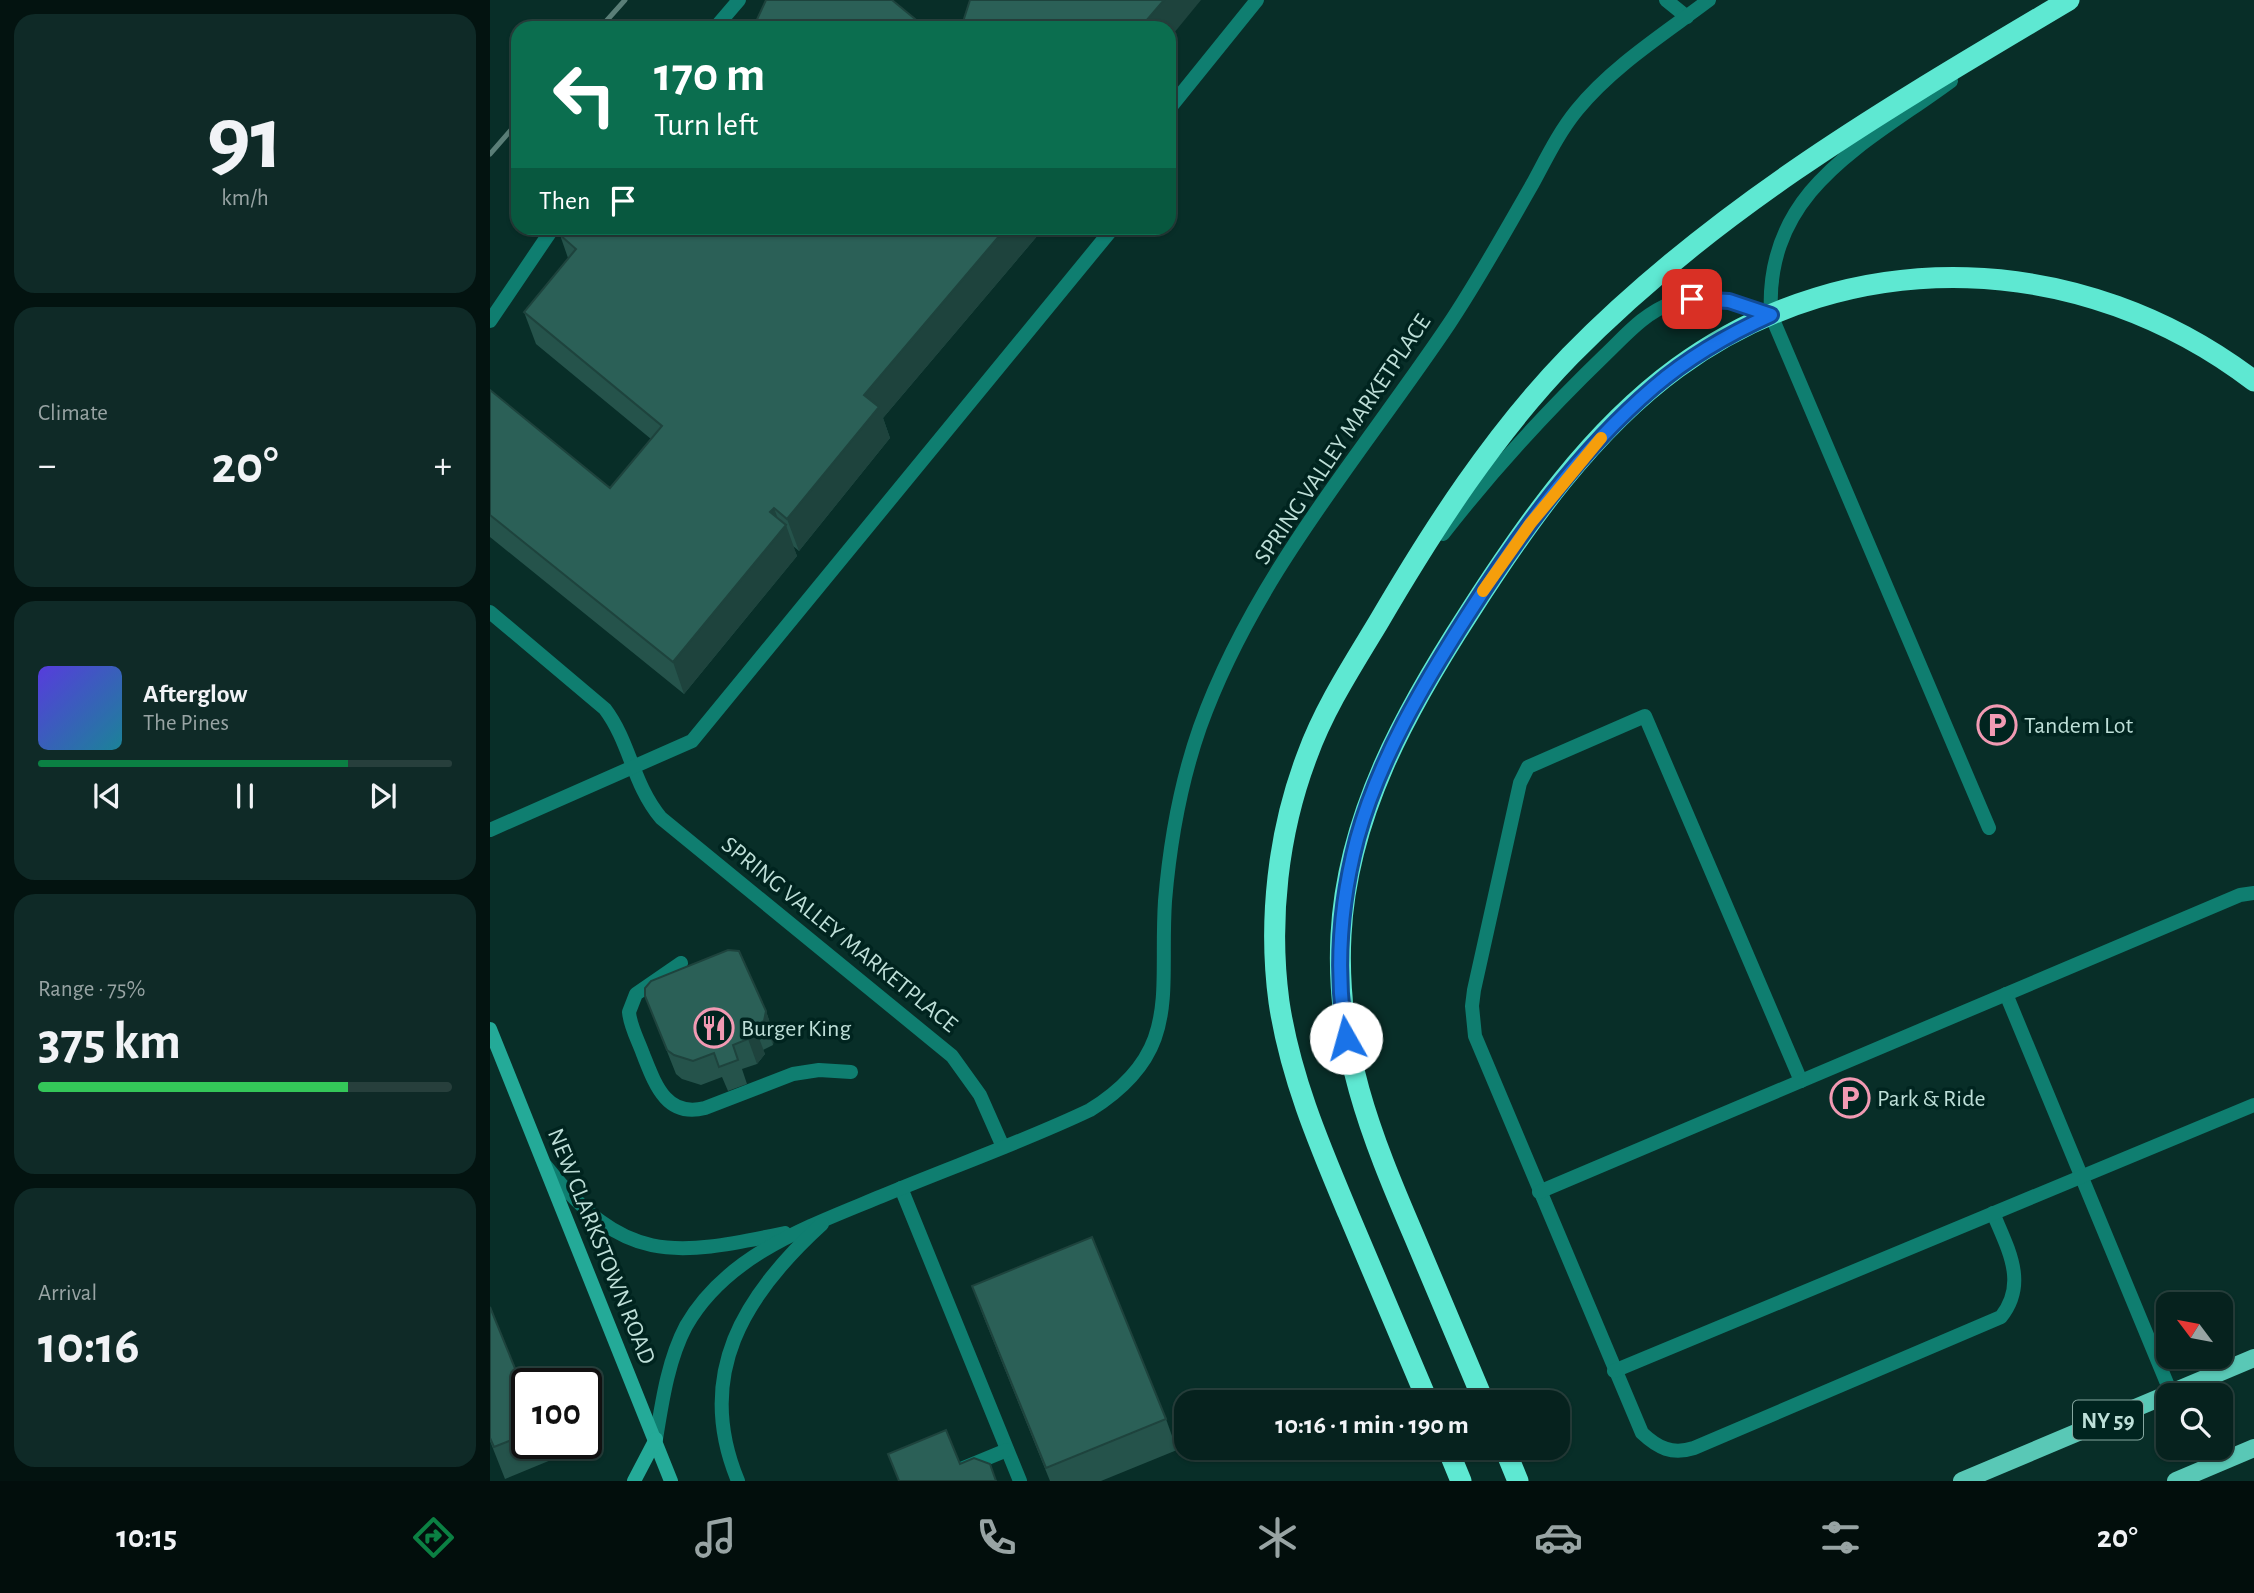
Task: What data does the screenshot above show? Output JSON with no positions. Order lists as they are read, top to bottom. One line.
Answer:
{"streets":{"main road":["NY 59"],"street":["NEW CLARKSTOWN ROAD"],"lane":["SPRING VALLEY MARKETPLACE"]},"crossings":[["SPRING VALLEY MARKETPLACE","NEW CLARKSTOWN ROAD"]],"places":{"parking":["Tandem Lot","Park & Ride"],"restaurant":["Burger King"]},"north":"top left","page":{"tile":[["91","km/h"],"Climate",["Range · 75%","375 km"],["Arrival","10:16"]],"turn":["170 m","Turn left"],"then":"Then","heat":["−","20°","+"],"song":["Afterglow","The Pines"],"limit":"100","trip":"10:16 · 1 min · 190 m","tabs":["10:15","20°"]}}
